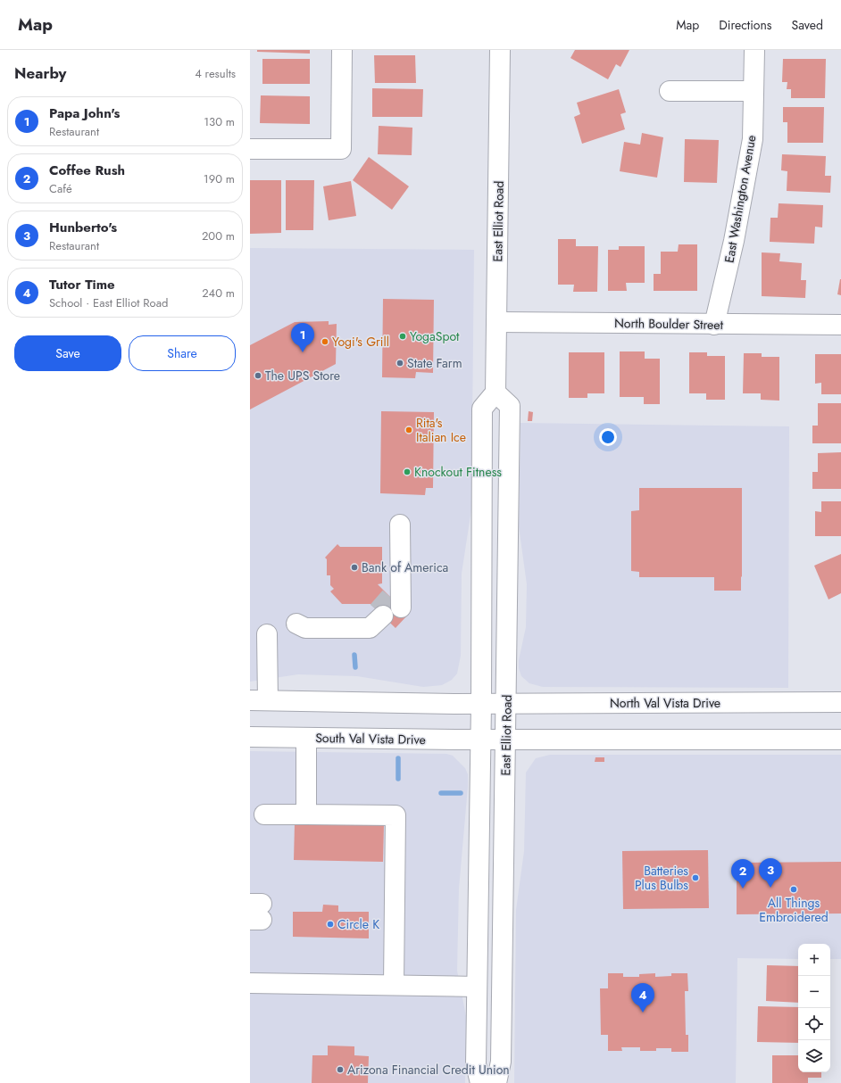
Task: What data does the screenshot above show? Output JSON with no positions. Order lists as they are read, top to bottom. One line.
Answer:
{"streets":{"main road":["East Washington Avenue","East Elliot Road","North Boulder Street","North Val Vista Drive","South Val Vista Drive"]},"crossings":[["East Washington Avenue","North Boulder Street"],["East Elliot Road","North Boulder Street"],["East Elliot Road","North Val Vista Drive"],["East Elliot Road","South Val Vista Drive"]],"places":["YogaSpot","Yogi's Grill","State Farm","The UPS Store","Rita's Italian Ice","Knockout Fitness","Bank of America","Batteries Plus Bulbs","All Things Embroidered","Circle K","Arizona Financial Credit Union"],"page":{"header":"Map","nav":["Map","Directions","Saved"],"heading":["Nearby","4 results"],"list":[{"mark":"1","name":"Papa John's","note":"Restaurant","value":"130 m"},{"mark":"2","name":"Coffee Rush","note":"Café","value":"190 m"},{"mark":"3","name":"Hunberto's","note":"Restaurant","value":"200 m"},{"mark":"4","name":"Tutor Time","note":"School · East Elliot Road","value":"240 m"}],"pins":["1","3","2","4"],"buttons":["Save","Share"],"map_buttons":["+","−"]}}
